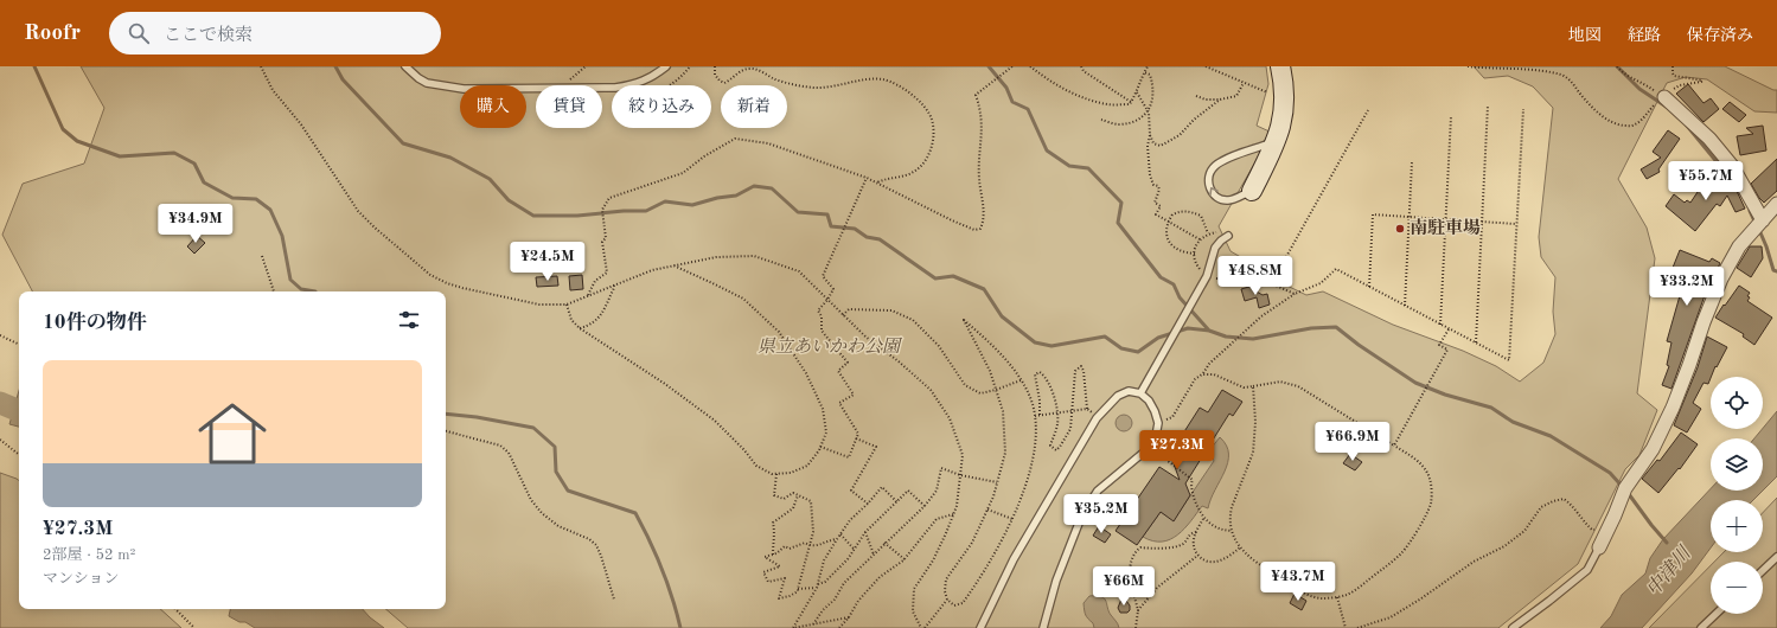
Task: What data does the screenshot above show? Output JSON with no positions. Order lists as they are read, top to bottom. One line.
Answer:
{"water":["中津川"],"parks":["県立あいかわ公園"],"places":["南駐車場"],"page":{"header":"Roofr","search":"ここで検索","nav":["地図","経路","保存済み"],"chip":["購入","賃貸","絞り込み","新着"],"price":["¥55.7M","¥34.9M","¥24.5M","¥48.8M","¥33.2M","¥66.9M","¥27.3M","¥35.2M","¥43.7M","¥66M"],"heading":"10件の物件","list":[{"name":"¥27.3M","note":"2部屋 · 52 m² · マンション"}],"map_buttons":["+","−"]}}
